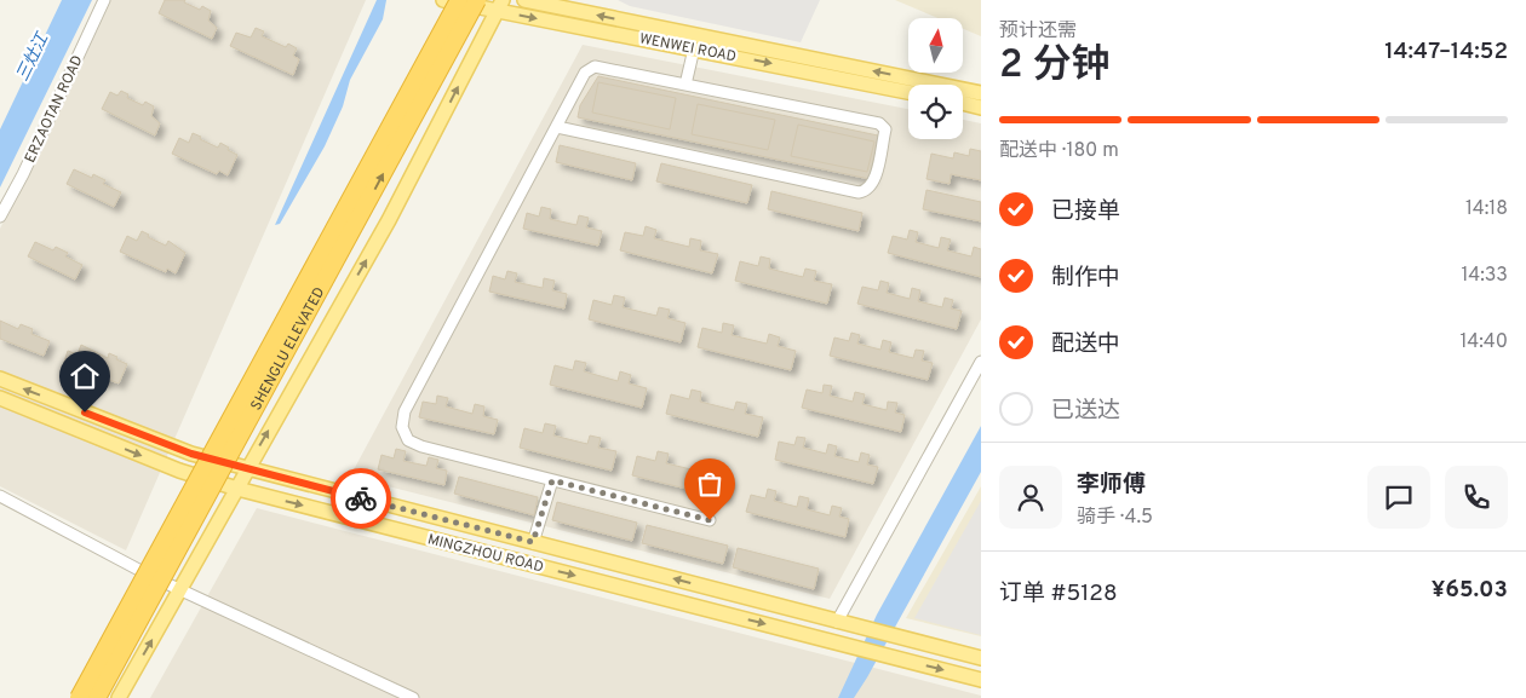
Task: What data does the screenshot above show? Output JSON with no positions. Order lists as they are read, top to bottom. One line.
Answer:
{"streets":{"highway":["SHENGLU ELEVATED"],"main road":["WENWEI ROAD","MINGZHOU ROAD"],"street":["ERZAOTAN ROAD"]},"crossings":[["WENWEI ROAD","SHENGLU ELEVATED"]],"water":["三灶江"],"north":"top","page":{"heading":["2 分钟","预计还需","14:47–14:52"],"panel":["李师傅","骑手 · 4.5","订单 #5128","¥65.03"],"bar":"配送中 · 180 m","list":[["已接单","14:18"],["制作中","14:33"],["配送中","14:40"],"已送达"]}}
